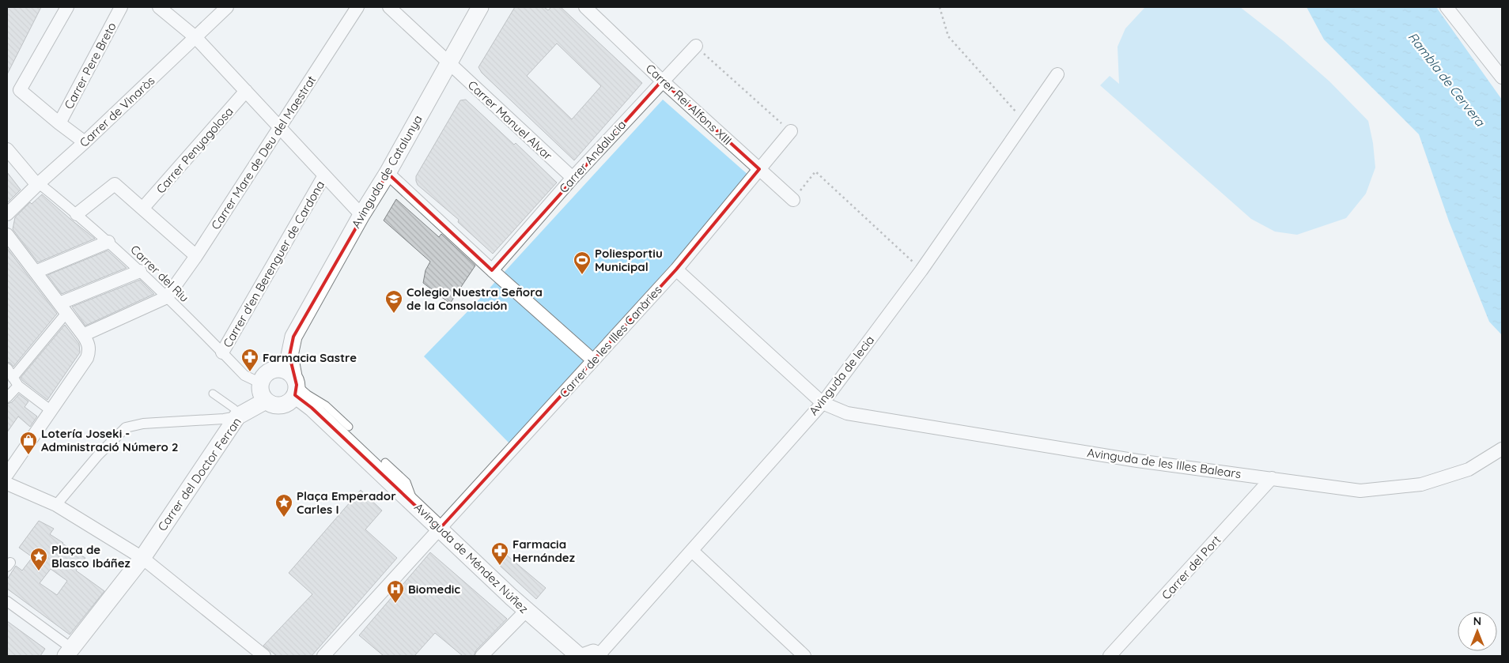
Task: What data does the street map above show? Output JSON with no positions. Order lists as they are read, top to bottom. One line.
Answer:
{"streets":{"street":["Carrer Pere Breto","Carrer Rei Alfons XIII","Carrer de Vinaròs","Carrer Manuel Alvar","Carrer Penyagolosa","Carrer Mare de Deu del Maestrat","Carrer Andalucia","Avinguda de Catalunya","Carrer d'en Berenguer de Cardona","Carrer del Riu","Carrer de les Illes Canàries","Avinguda de lecia","Avinguda de les Illes Balears","Carrer del Doctor Ferran","Avinguda de Méndez Núñez","Carrer del Port"]},"crossings":[["Carrer Rei Alfons XIII","Carrer Andalucia"],["Carrer Rei Alfons XIII","Carrer de les Illes Canàries"],["Carrer de Vinaròs","Carrer del Riu"],["Carrer Manuel Alvar","Carrer Andalucia"],["Carrer Manuel Alvar","Avinguda de Catalunya"],["Carrer Mare de Deu del Maestrat","Carrer del Riu"],["Avinguda de Catalunya","Carrer del Riu"],["Avinguda de Catalunya","Carrer del Doctor Ferran"],["Avinguda de Catalunya","Avinguda de Méndez Núñez"],["Carrer d'en Berenguer de Cardona","Carrer del Riu"],["Carrer del Riu","Carrer del Doctor Ferran"],["Carrer del Riu","Avinguda de Méndez Núñez"],["Carrer de les Illes Canàries","Avinguda de les Illes Balears"],["Carrer de les Illes Canàries","Avinguda de Méndez Núñez"],["Avinguda de lecia","Avinguda de les Illes Balears"],["Avinguda de les Illes Balears","Carrer del Port"],["Carrer del Doctor Ferran","Avinguda de Méndez Núñez"]],"water":["Rambla de Cervera"],"places":{"sports":["Poliesportiu Municipal"],"school or university":["Colegio Nuestra Señora de la Consolación"],"pharmacy":["Farmacia Sastre","Farmacia Hernández"],"shop":["Lotería Joseki - Administració Número 2"],"place":["Plaça Emperador Carles I","Plaça de Blasco Ibáñez"],"hospital":["Biomedic"]},"north":"top"}
